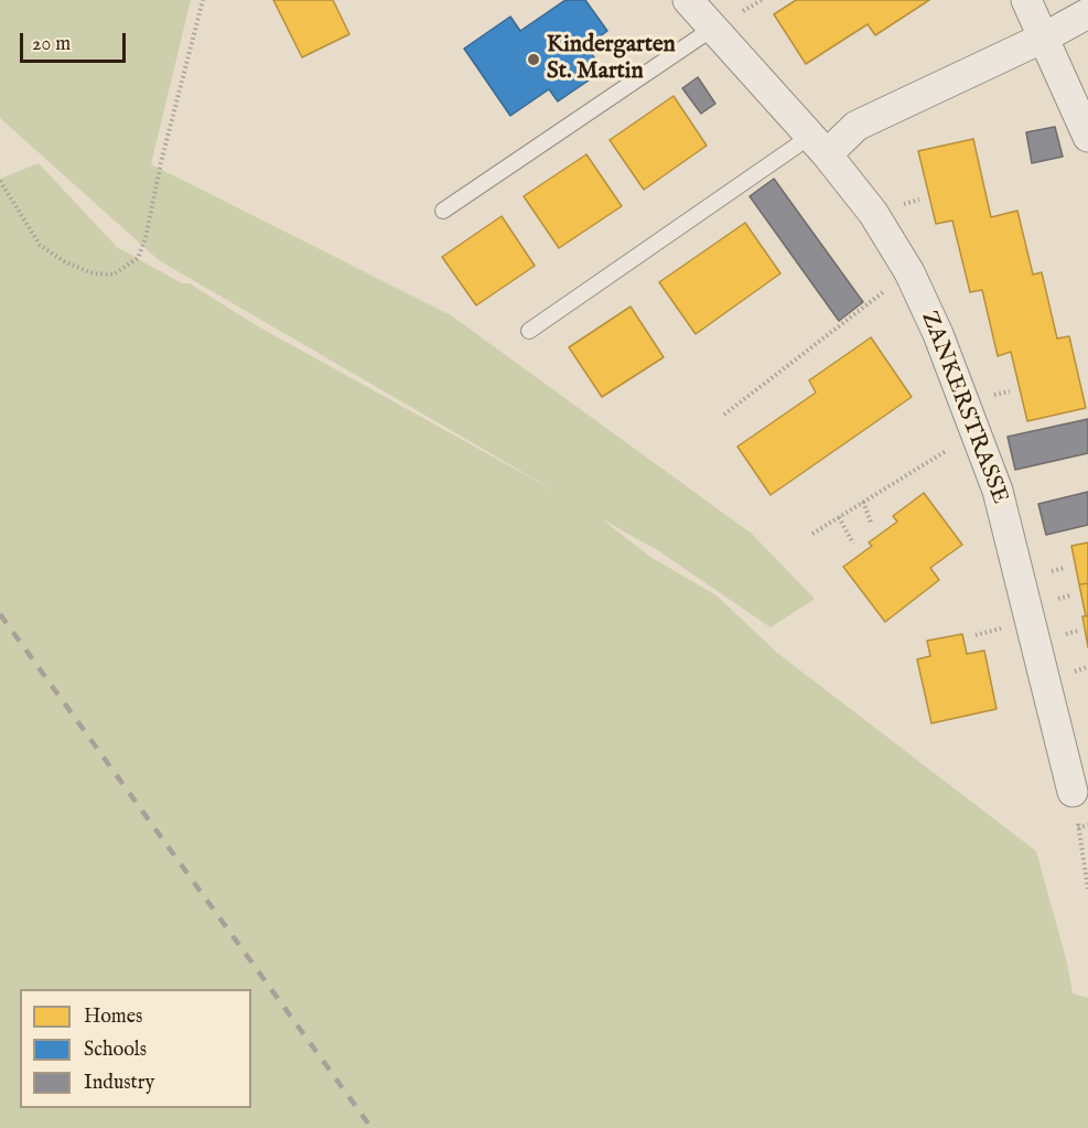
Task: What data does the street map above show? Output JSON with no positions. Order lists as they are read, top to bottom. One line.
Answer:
{"streets":{"street":["ZANKERSTRASSE"]},"places":["Kindergarten St. Martin"],"legend":["Homes","Schools","Industry"],"scale_bar":"20 m"}
